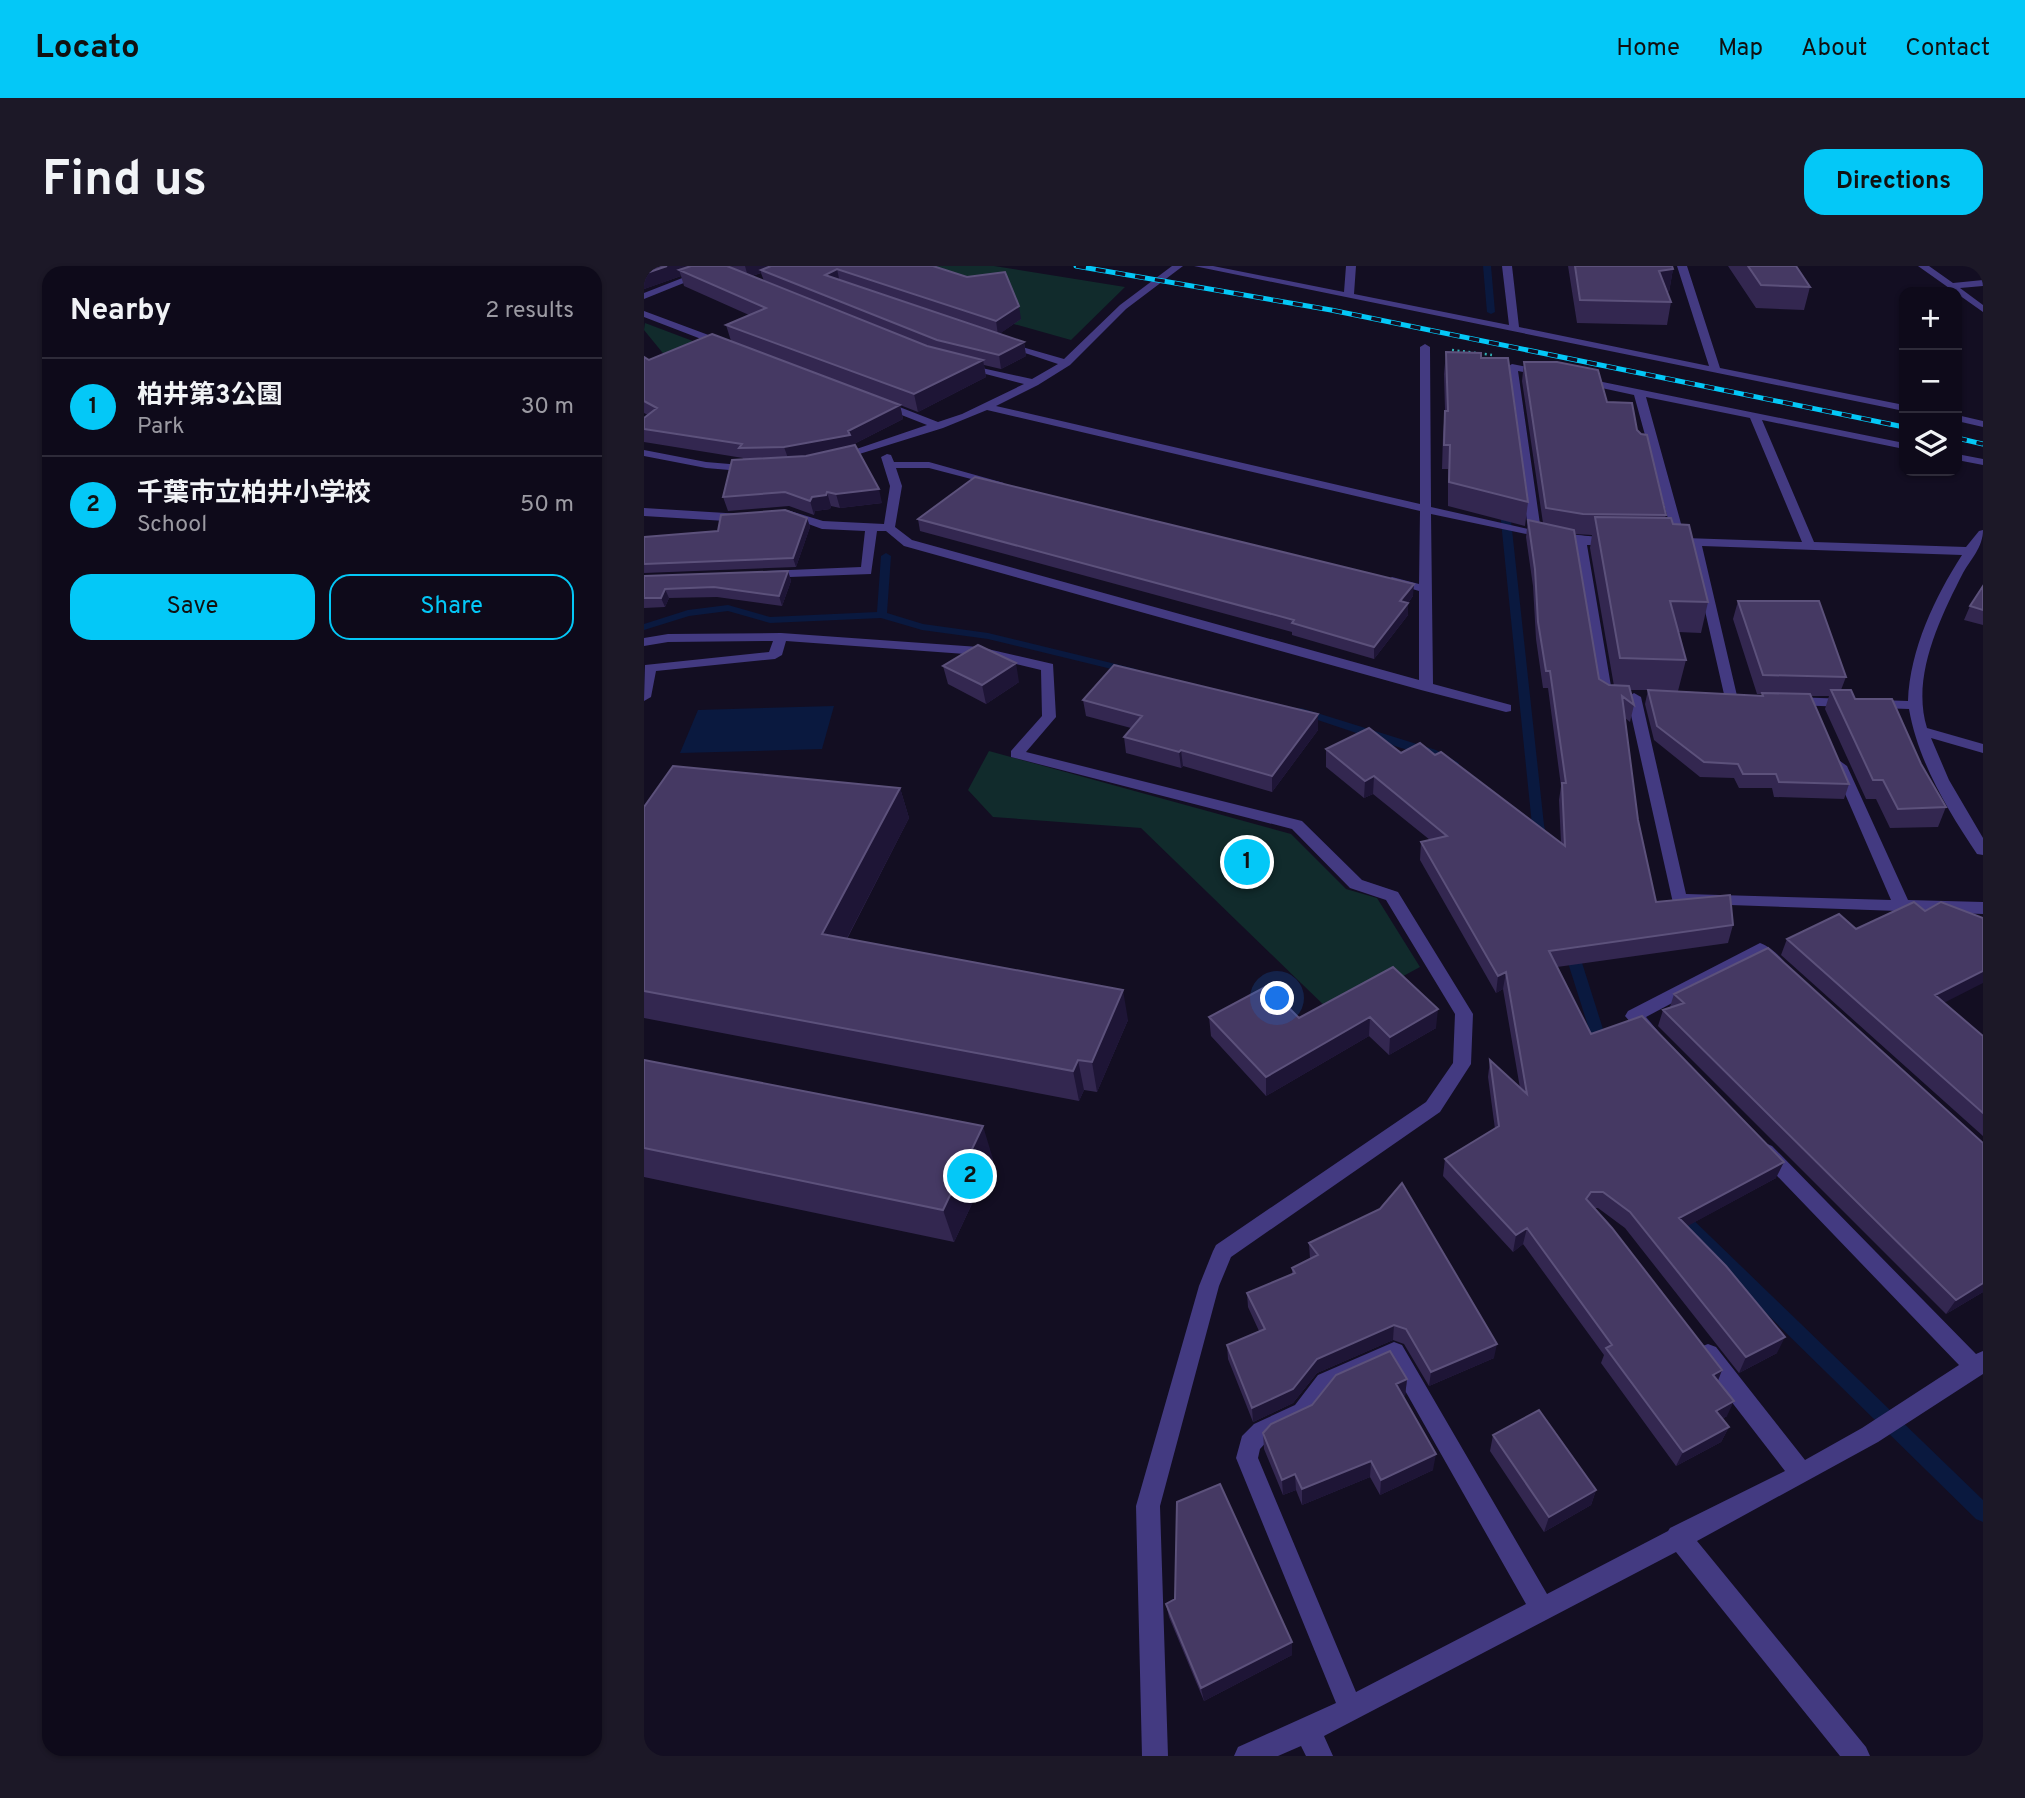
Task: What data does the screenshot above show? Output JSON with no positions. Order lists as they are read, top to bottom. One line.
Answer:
{"page":{"header":"Locato","nav":["Home","Map","About","Contact"],"buttons":["Directions",["Save","Share"]],"title":"Find us","heading":["Nearby","2 results"],"map_buttons":["+","−"],"list":[{"mark":"1","name":"柏井第3公園","note":"Park","value":"30 m"},{"mark":"2","name":"千葉市立柏井小学校","note":"School","value":"50 m"}],"pins":["1","2"]}}
